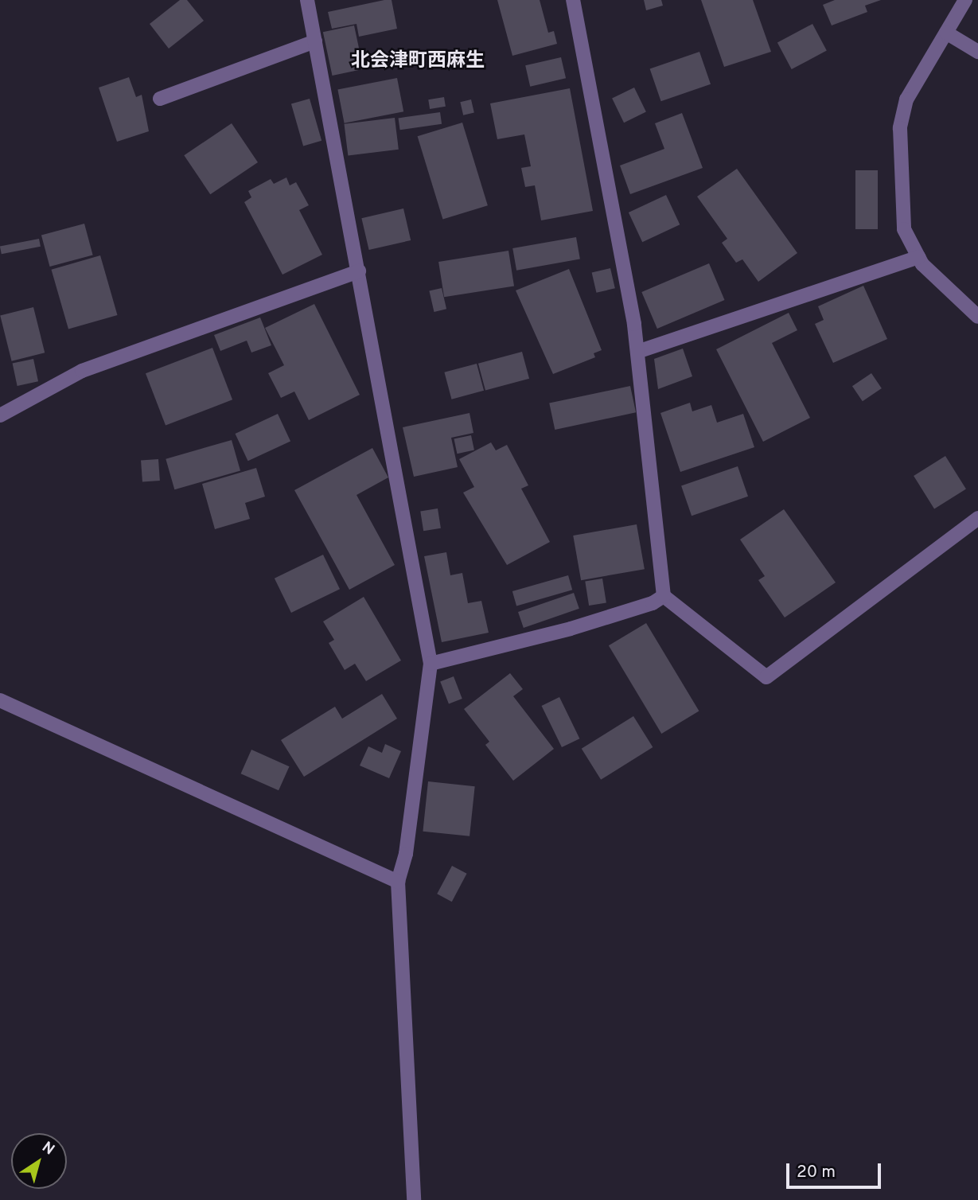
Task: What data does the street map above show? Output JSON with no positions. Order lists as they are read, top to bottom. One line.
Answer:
{"districts":["北会津町西麻生"],"scale_bar":"20 m","north":"top right"}
